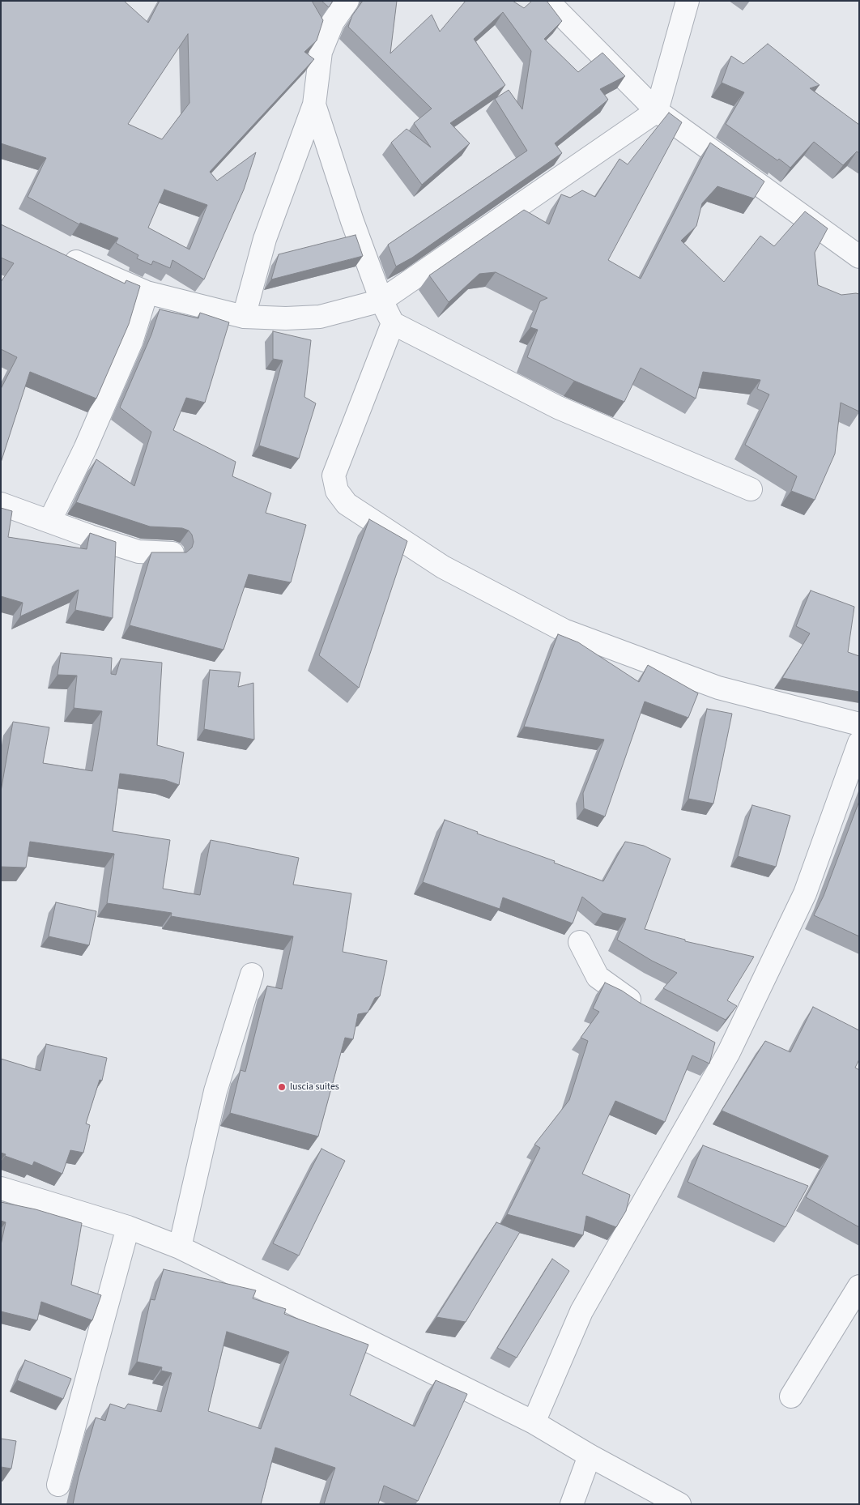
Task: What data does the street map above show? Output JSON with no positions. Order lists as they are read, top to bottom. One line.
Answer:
{"places":["luscia suites"]}
